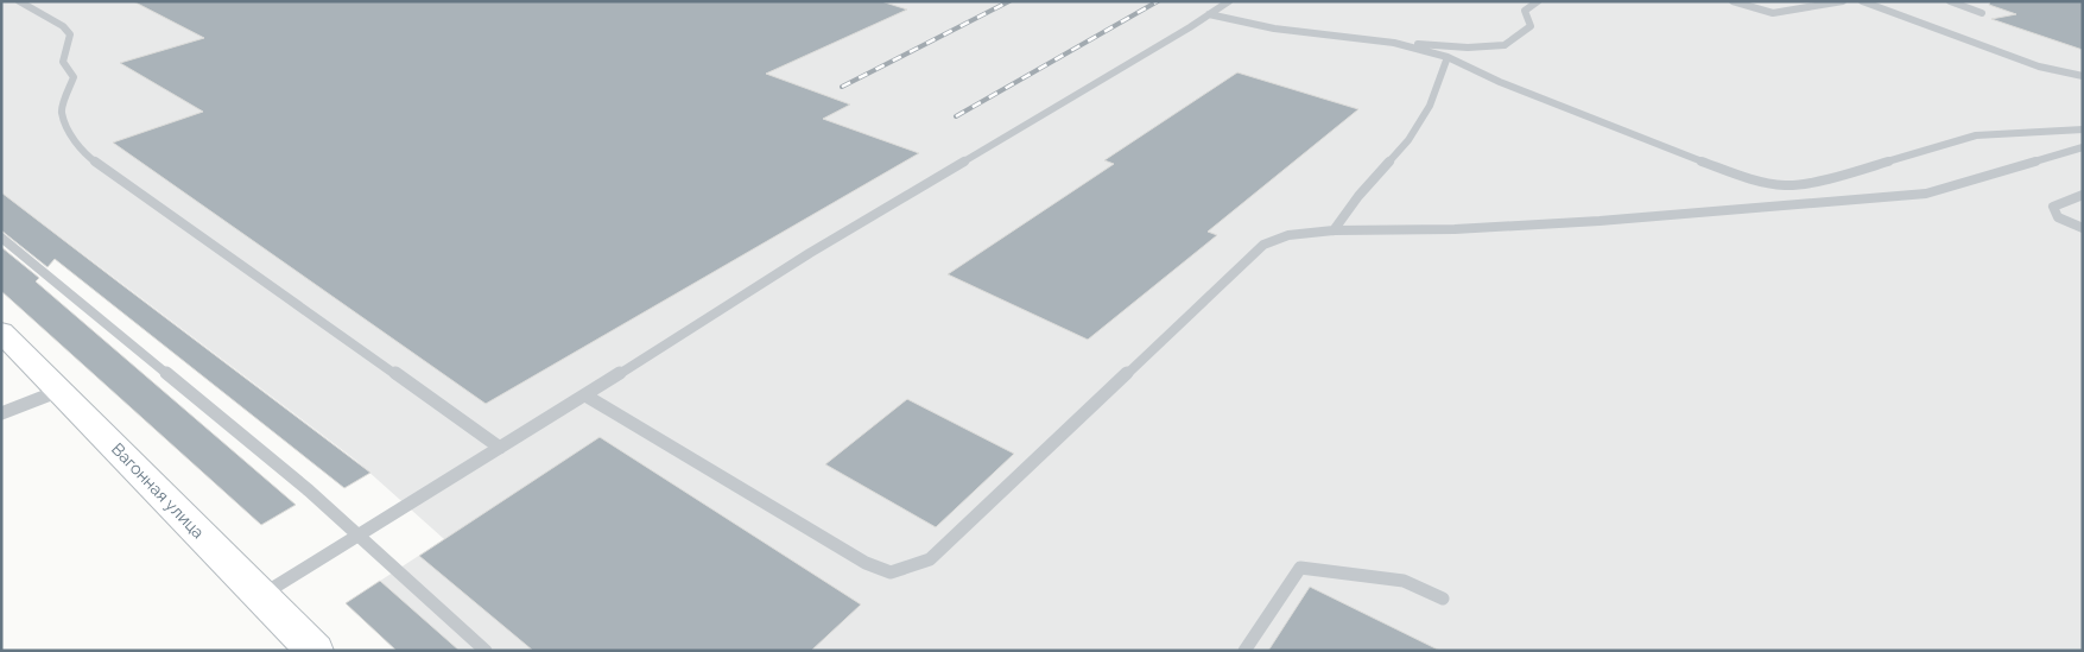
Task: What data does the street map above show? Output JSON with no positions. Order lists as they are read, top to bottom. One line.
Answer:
{"streets":{"street":["Вагонная улица"]}}
